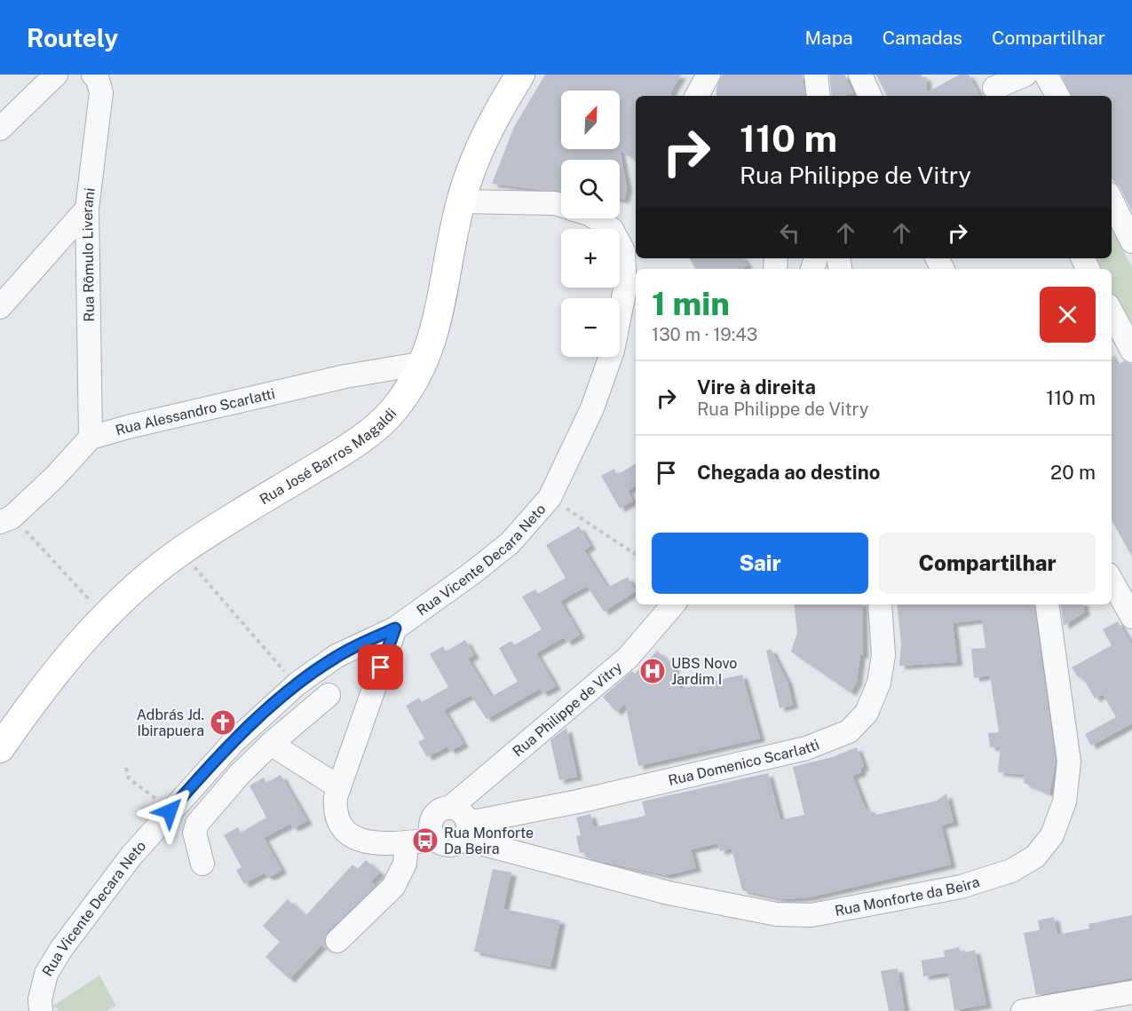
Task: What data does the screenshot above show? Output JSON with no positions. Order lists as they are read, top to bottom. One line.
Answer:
{"streets":{"main road":["Rua José Barros Magaldi"],"street":["Rua Rômulo Liverani","Rua Alessandro Scarlatti","Rua Vicente Decara Neto","Rua Philippe de Vitry","Rua Domenico Scarlatti","Rua Monforte da Beira"]},"crossings":[["Rua Rômulo Liverani","Rua Alessandro Scarlatti"],["Rua Alessandro Scarlatti","Rua José Barros Magaldi"],["Rua José Barros Magaldi","Rua Vicente Decara Neto"],["Rua Philippe de Vitry","Rua Domenico Scarlatti"],["Rua Philippe de Vitry","Rua Monforte da Beira"],["Rua Domenico Scarlatti","Rua Monforte da Beira"]],"places":{"hospital":["UBS Novo Jardim I"],"church":["Adbrás Jd. Ibirapuera"],"bus stop":["Rua Monforte Da Beira"]},"north":"top right","page":{"header":"Routely","nav":["Mapa","Camadas","Compartilhar"],"map_buttons":["+","−"],"turn":["110 m","Rua Philippe de Vitry"],"heading":["1 min","130 m · 19:43"],"list":[{"name":"Vire à direita","note":"Rua Philippe de Vitry","value":"110 m"},{"name":"Chegada ao destino","value":"20 m"}],"buttons":["Sair","Compartilhar"]}}
